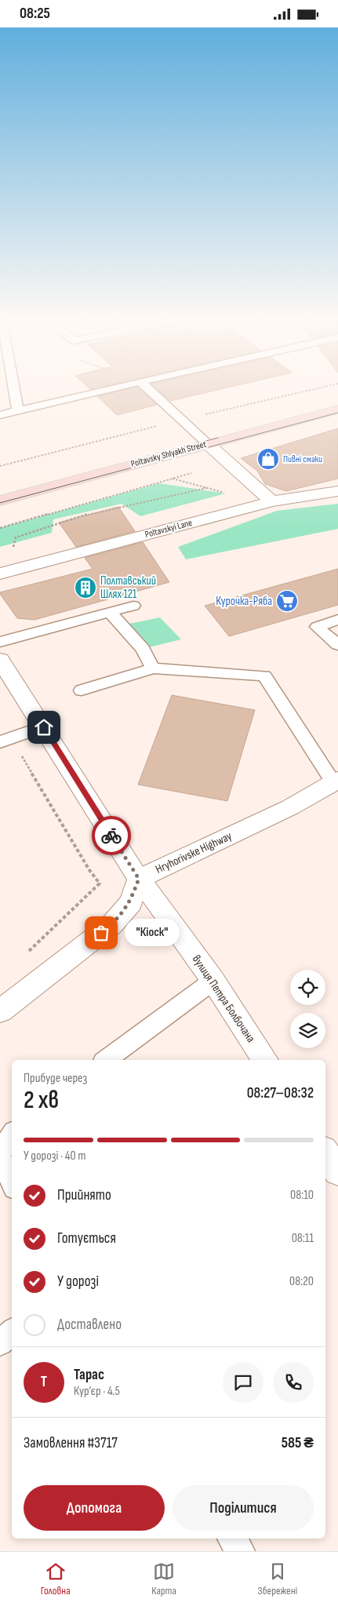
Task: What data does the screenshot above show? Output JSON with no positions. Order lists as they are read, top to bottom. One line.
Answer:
{"streets":{"main road":["Poltavsky Shlyakh Street"],"street":["Poltavskyi Lane","Hryhorivske Highway","вулиця Петра Болбочана"]},"crossings":[["Hryhorivske Highway","вулиця Петра Болбочана"]],"places":{"shop":["Пивні смаки"],"building":["Полтавський Шлях 121"],"supermarket":["Курочка-Ряба"],"other":["\"Кіоск\""]},"page":{"status":"08:25","bubble":"\"Кіоск\"","heading":["2 хв","Прибуде через","08:27–08:32"],"panel":["Тарас","Кур’єр · 4.5","Замовлення #3717","585 ₴"],"bar":"У дорозі · 40 m","list":[["Прийнято","08:10"],["Готується","08:11"],["У дорозі","08:20"],"Доставлено"],"round":"Т","buttons":["Допомога","Поділитися"],"tabs":["Головна","Карта","Збережені"]}}
